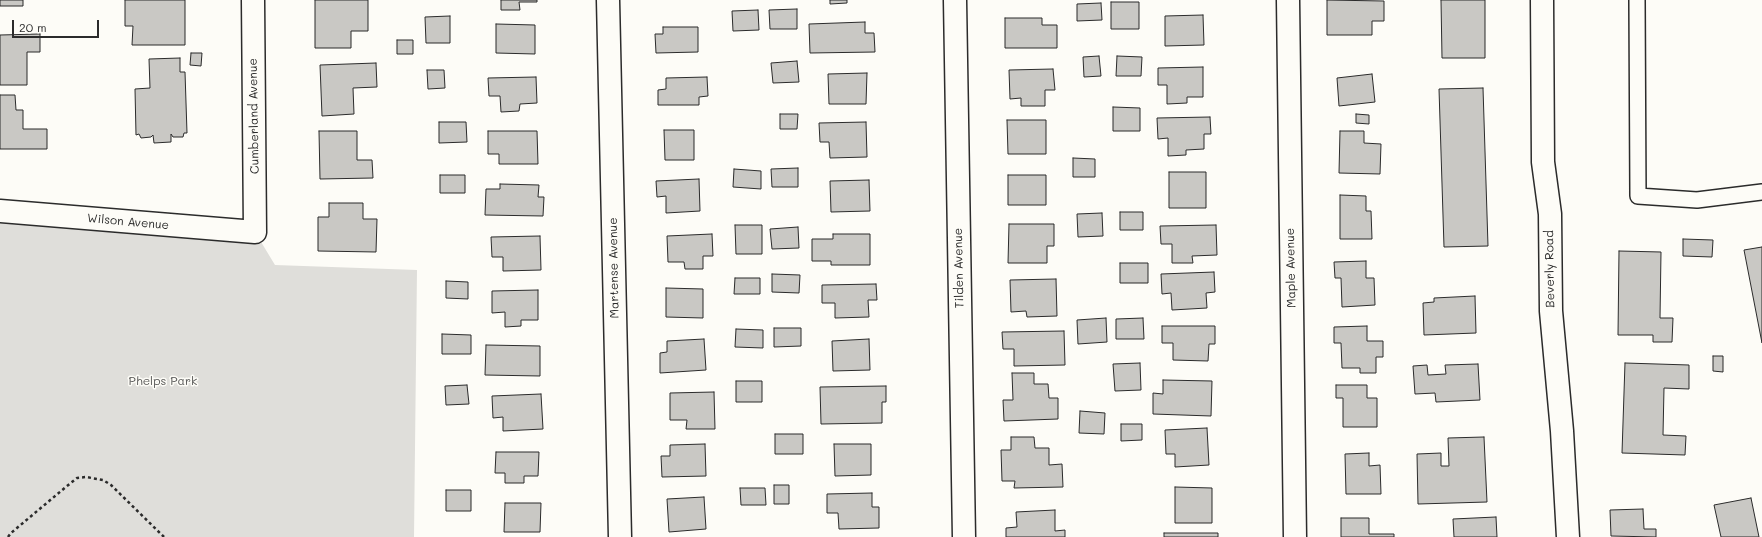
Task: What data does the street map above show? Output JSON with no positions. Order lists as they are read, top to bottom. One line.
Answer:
{"streets":{"street":["Cumberland Avenue","Wilson Avenue","Martense Avenue","Tilden Avenue","Maple Avenue","Beverly Road"]},"crossings":[["Cumberland Avenue","Wilson Avenue"]],"parks":["Phelps Park"],"scale_bar":"20 m"}
